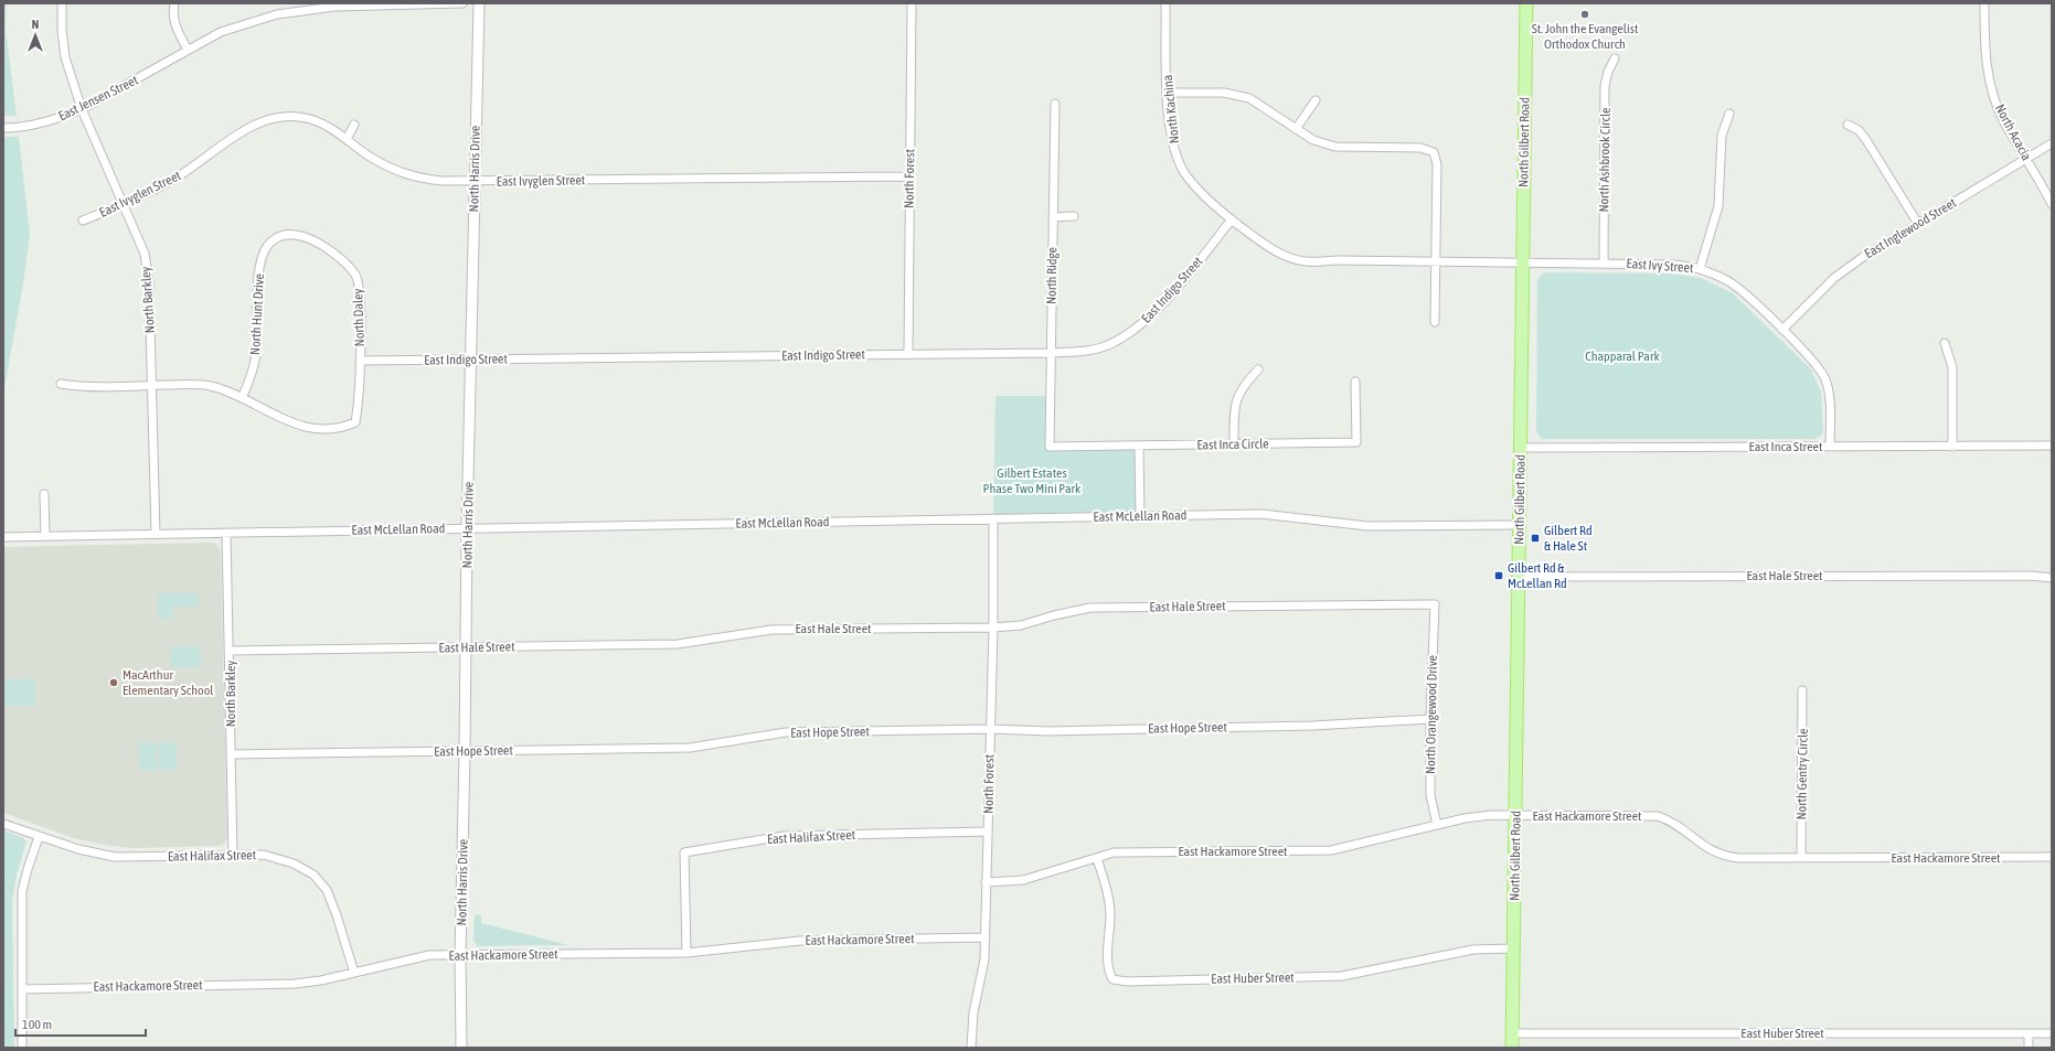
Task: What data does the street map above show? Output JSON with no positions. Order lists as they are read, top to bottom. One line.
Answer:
{"streets":{"main road":["North Gilbert Road"],"street":["East Jensen Street","North Kachina","North Acacia","North Ashbrook Circle","North Harris Drive","North Forest","East Ivyglen Street","East Inglewood Street","East Ivy Street","North Ridge","East Indigo Street","North Barkley","North Hunt Drive","North Daley","East Inca Circle","East Inca Street","East McLellan Road","East Hale Street","North Orangewood Drive","East Hope Street","North Gentry Circle","East Hackamore Street","East Halifax Street","East Huber Street"]},"crossings":[["East Jensen Street","North Barkley"],["North Kachina","East Ivy Street"],["North Kachina","East Indigo Street"],["North Acacia","East Inglewood Street"],["North Gilbert Road","East Ivy Street"],["North Gilbert Road","East Inca Street"],["North Gilbert Road","East McLellan Road"],["North Gilbert Road","East Hale Street"],["North Gilbert Road","East Hackamore Street"],["North Gilbert Road","East Huber Street"],["North Ashbrook Circle","East Ivy Street"],["North Harris Drive","East Ivyglen Street"],["North Harris Drive","East Indigo Street"],["North Harris Drive","East McLellan Road"],["North Harris Drive","East Hale Street"],["North Harris Drive","East Hope Street"],["North Harris Drive","East Hackamore Street"],["North Forest","East Ivyglen Street"],["North Forest","East Indigo Street"],["North Forest","East McLellan Road"],["North Forest","East Hale Street"],["North Forest","East Hope Street"],["North Forest","East Hackamore Street"],["North Forest","East Halifax Street"],["East Ivyglen Street","North Barkley"],["East Inglewood Street","East Ivy Street"],["East Ivy Street","East Indigo Street"],["East Ivy Street","East Inca Street"],["North Ridge","East Indigo Street"],["North Ridge","East Inca Circle"],["East Indigo Street","North Daley"],["North Barkley","East McLellan Road"],["North Barkley","East Hale Street"],["North Barkley","East Hope Street"],["North Barkley","East Halifax Street"],["North Hunt Drive","North Daley"],["East Hale Street","North Orangewood Drive"],["North Orangewood Drive","East Hope Street"],["North Orangewood Drive","East Hackamore Street"],["North Gentry Circle","East Hackamore Street"],["East Hackamore Street","East Halifax Street"],["East Hackamore Street","East Huber Street"]],"parks":["Chapparal Park","Gilbert Estates Phase Two Mini Park"],"places":{"other":["St. John the Evangelist Orthodox Church","MacArthur Elementary School"],"transit":["Gilbert Rd & Hale St","Gilbert Rd & McLellan Rd"]},"scale_bar":"100 m","north":"top"}
